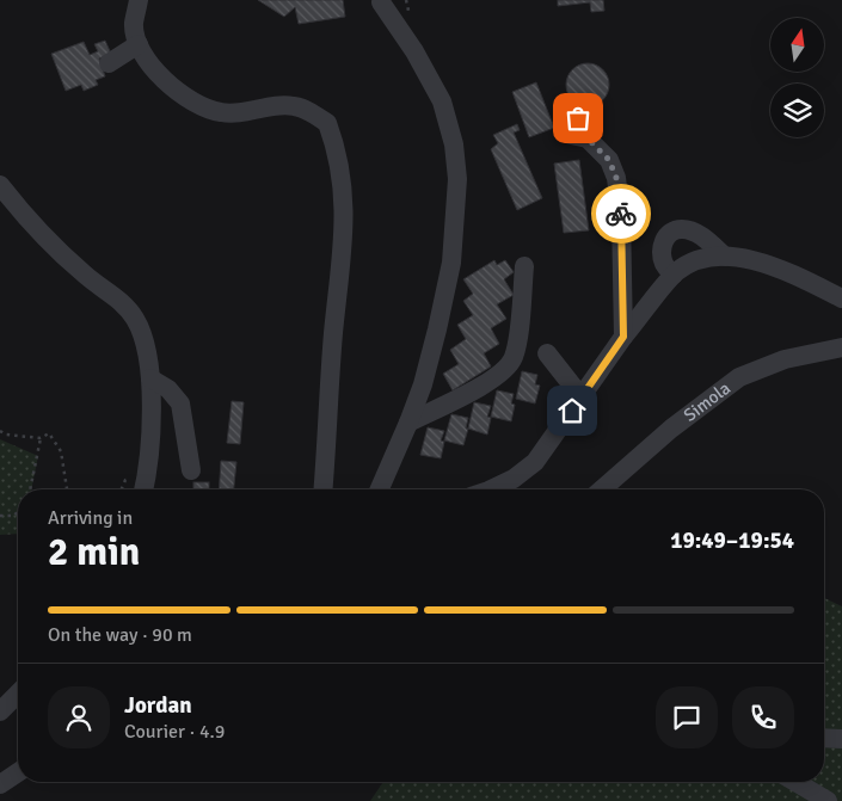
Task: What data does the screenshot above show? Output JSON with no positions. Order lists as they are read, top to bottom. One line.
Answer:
{"streets":{"street":["Simola"]},"north":"top","page":{"heading":["2 min","Arriving in","19:49–19:54"],"panel":["Jordan","Courier · 4.9"],"bar":"On the way · 90 m"}}
